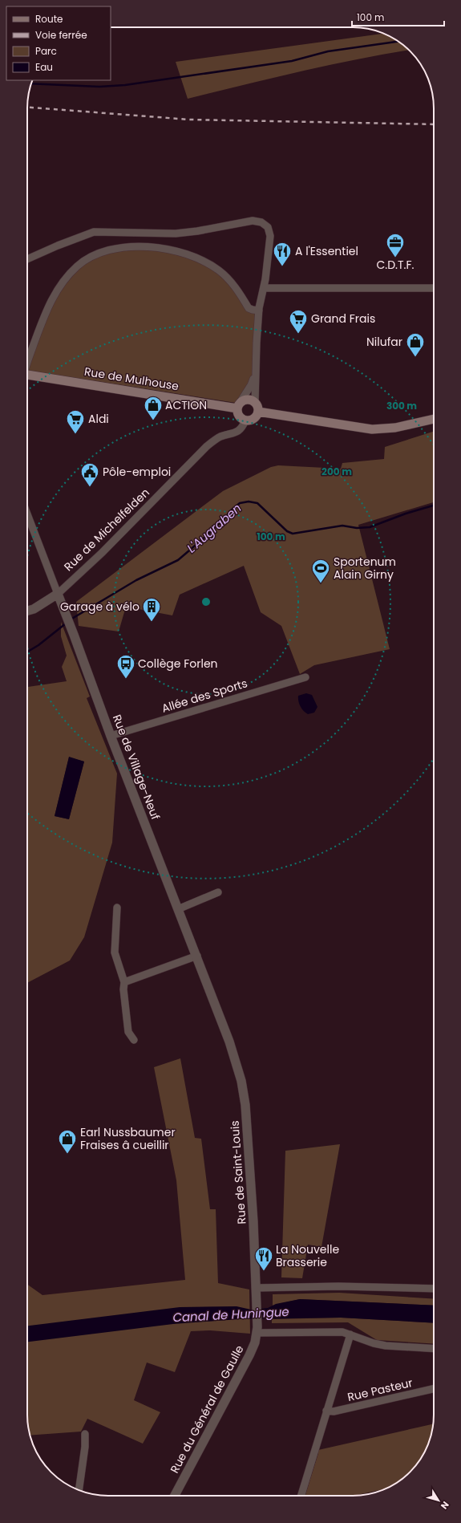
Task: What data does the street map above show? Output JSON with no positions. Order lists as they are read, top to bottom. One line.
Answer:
{"streets":{"main road":["Rue de Mulhouse"],"street":["Rue de Michelfelden","Allée des Sports","Rue de Village-Neuf","Rue de Saint-Louis","Rue Pasteur","Rue du Général de Gaulle"]},"crossings":[["Rue de Mulhouse","Rue de Michelfelden"],["Rue de Michelfelden","Rue de Village-Neuf"],["Allée des Sports","Rue de Village-Neuf"],["Rue de Village-Neuf","Rue de Saint-Louis"],["Rue de Saint-Louis","Rue du Général de Gaulle"]],"water":["L'Augraben","Canal de Huningue"],"places":{"office":["C.D.T.F."],"restaurant":["A l'Essentiel","La Nouvelle Brasserie"],"supermarket":["Grand Frais","Aldi"],"shop":["Nilufar","ACTION","Earl Nussbaumer Fraises â cueillir"],"public building":["Pôle-emploi"],"sports":["Sportenum Alain Girny"],"building":["Garage à vélo"],"bus stop":["Collège Forlen"]},"legend":["Route","Voie ferrée","Parc","Eau"],"scale_bar":"100 m","north":"bottom right","rings":["300 m","200 m","100 m"]}
